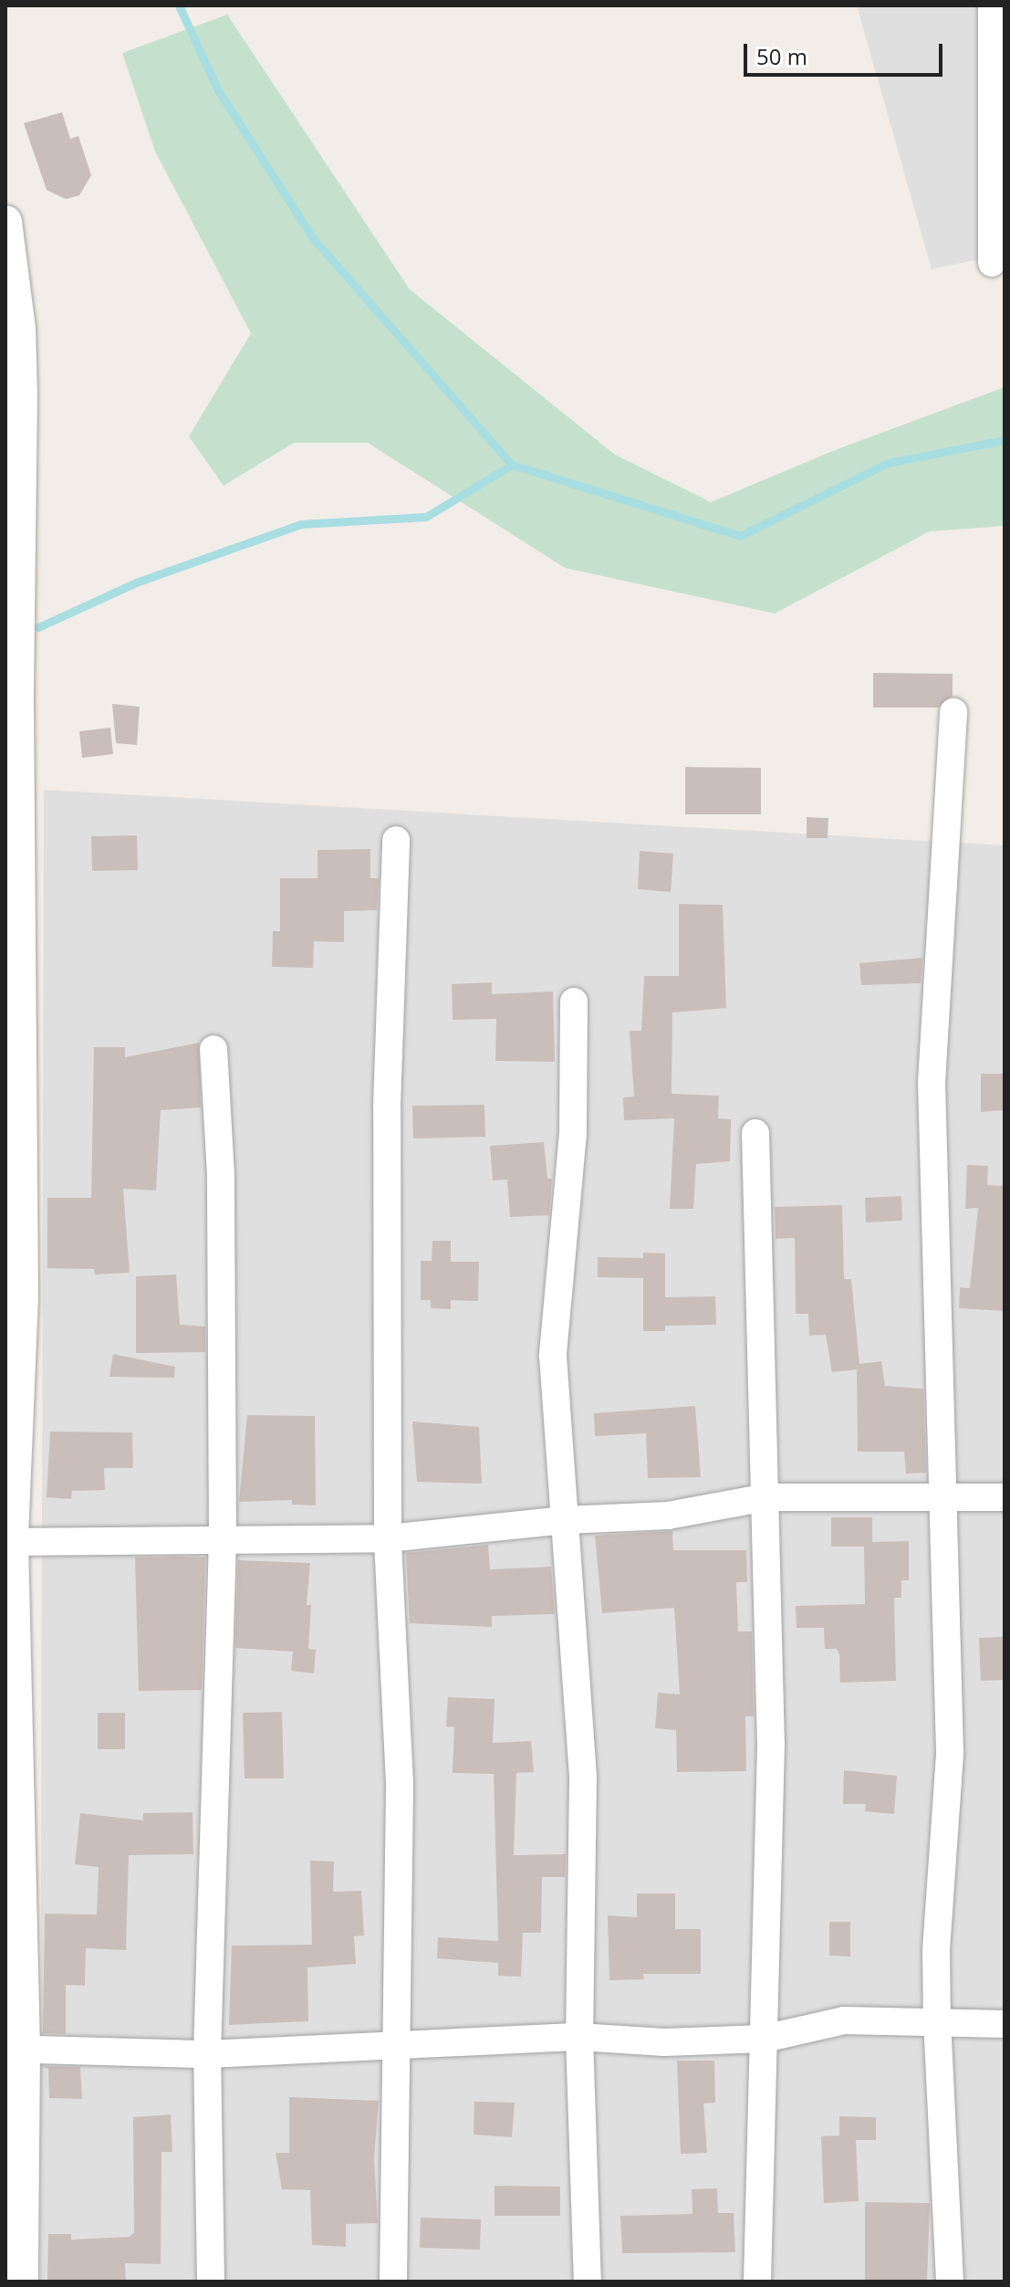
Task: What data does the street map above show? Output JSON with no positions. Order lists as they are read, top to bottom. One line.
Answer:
{"scale_bar":"50 m"}
